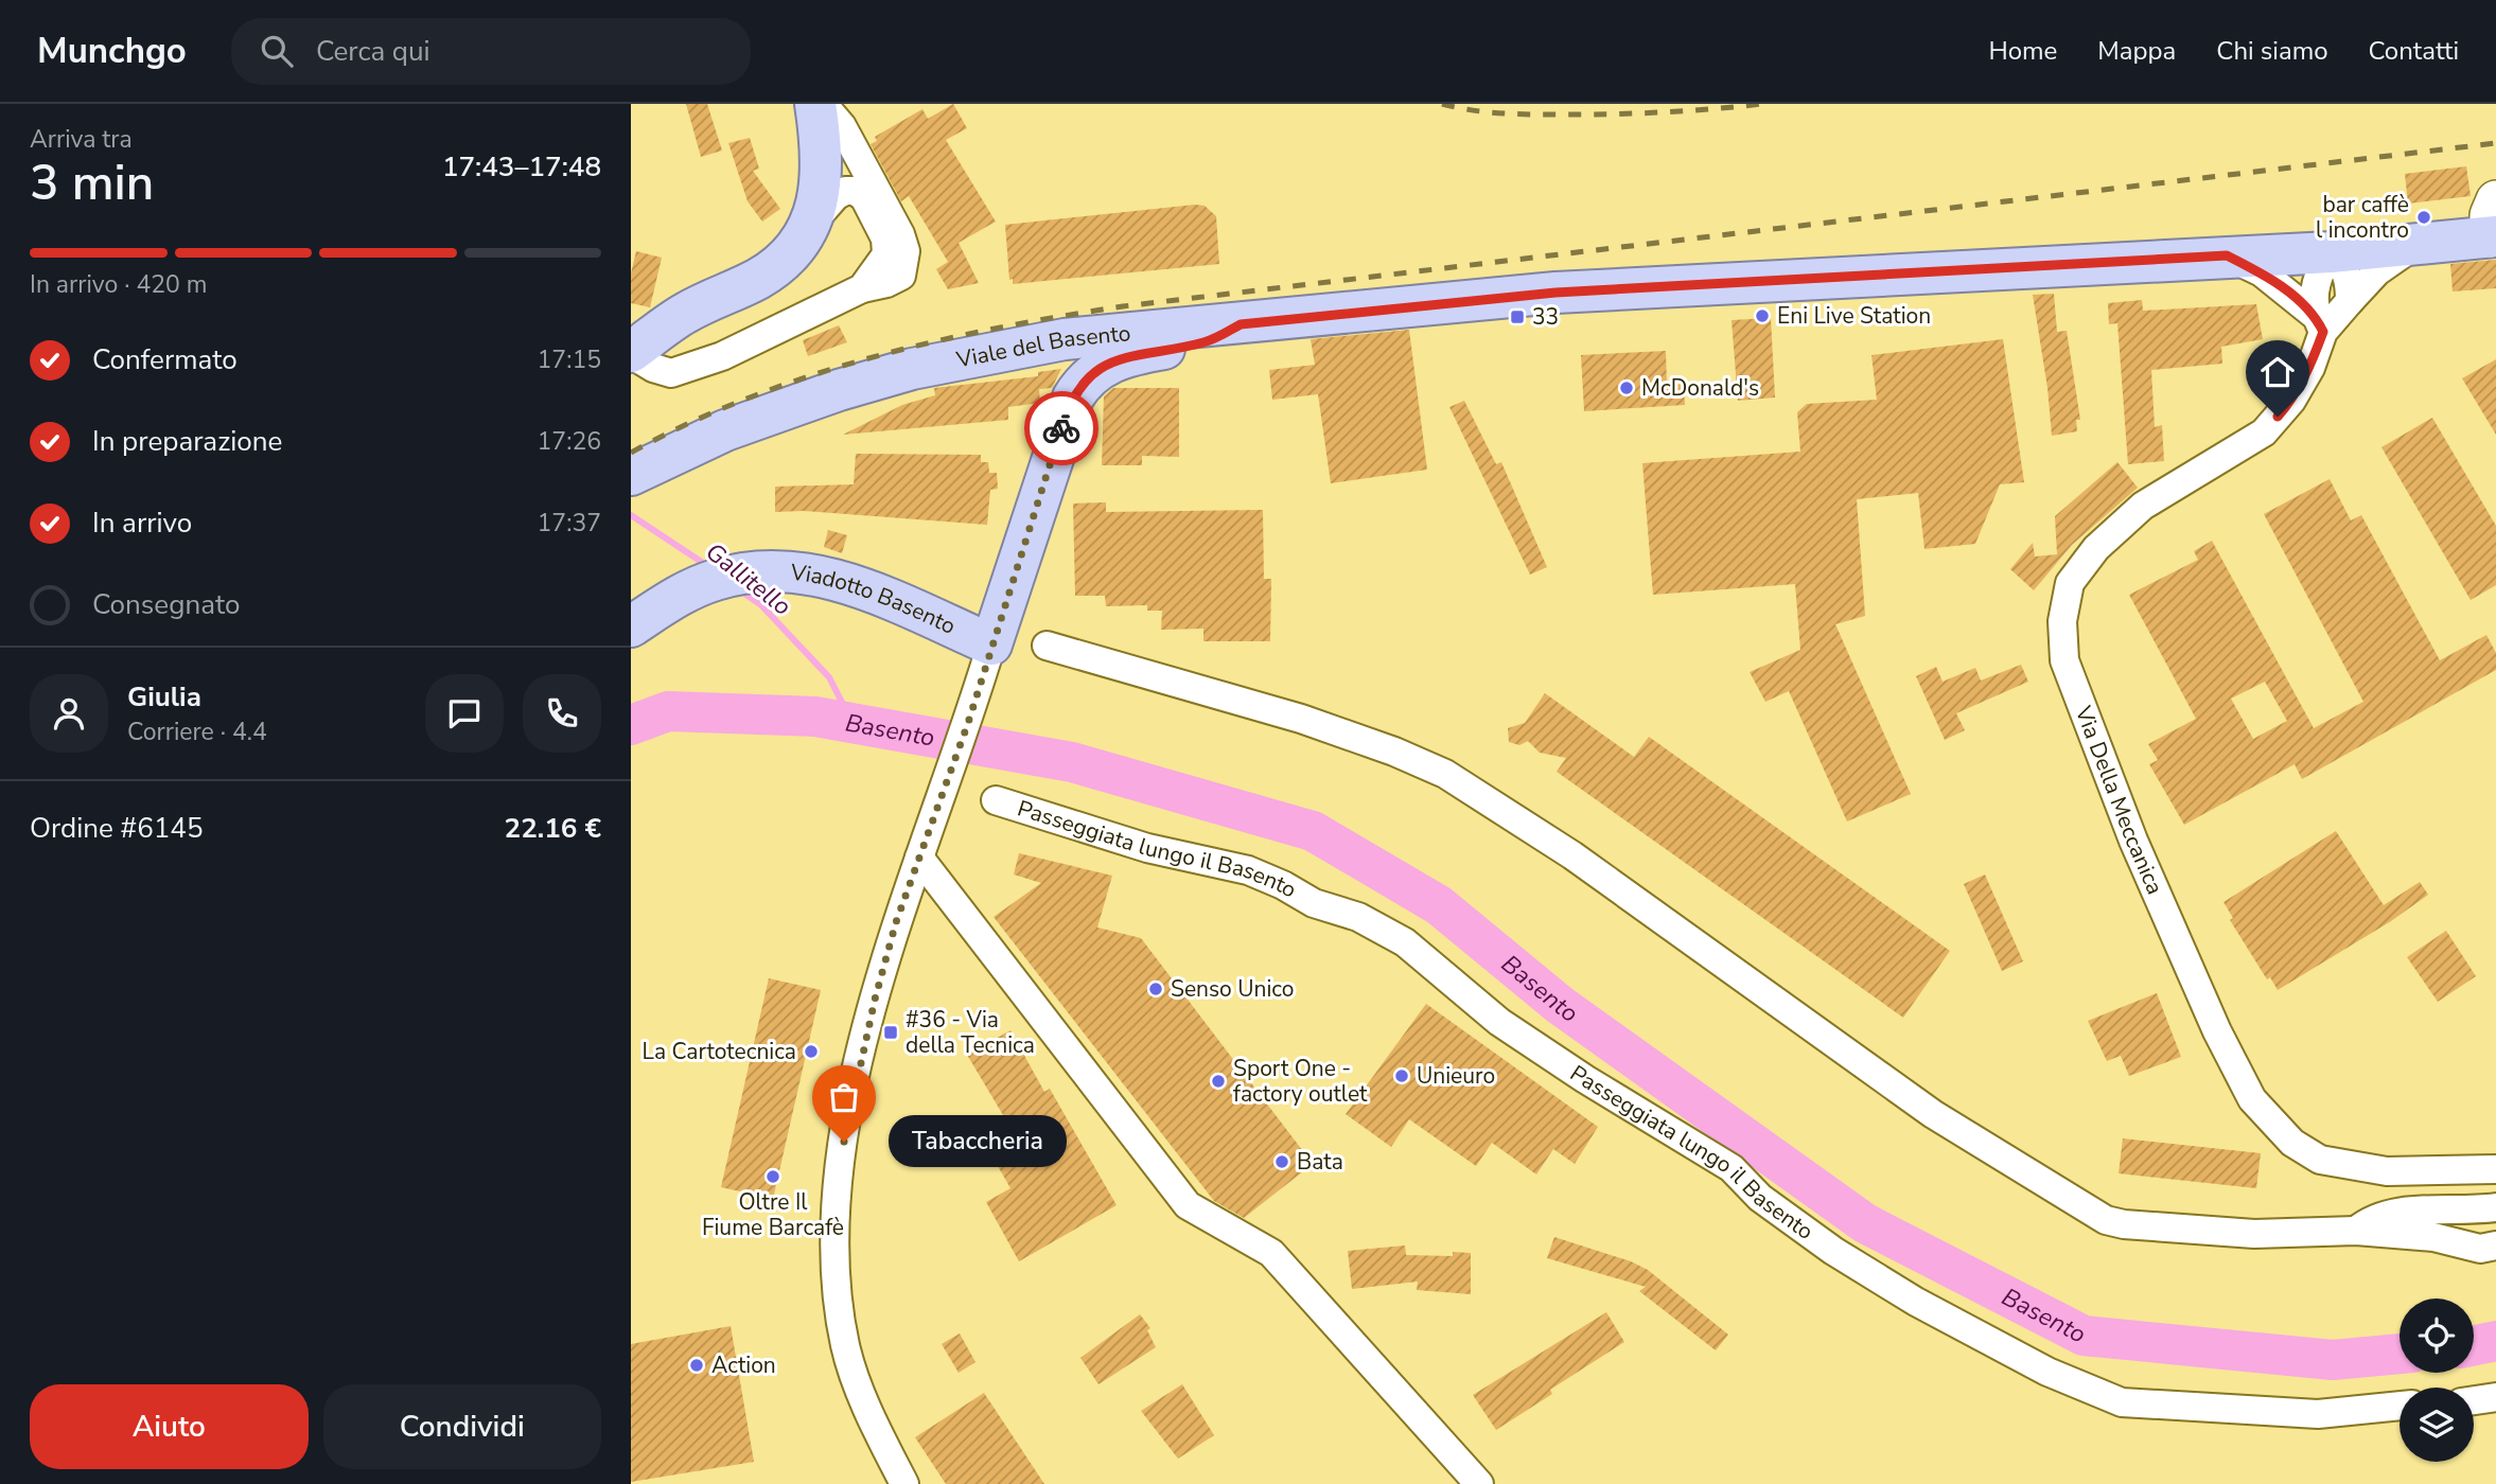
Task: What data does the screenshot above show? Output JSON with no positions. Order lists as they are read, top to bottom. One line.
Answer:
{"streets":{"main road":["Viale del Basento","Viadotto Basento"],"street":["Via Della Meccanica","Passeggiata lungo il Basento"]},"water":["Gallitello","Basento"],"places":{"other":["bar caffè l incontro","Eni Live Station","McDonald's","Senso Unico","La Cartotecnica","Unieuro","Sport One - factory outlet","Tabaccheria","Bata","Oltre Il Fiume Barcafè","Action"],"transit":["33","#36 - Via della Tecnica"]},"page":{"header":"Munchgo","search":"Cerca qui","nav":["Home","Mappa","Chi siamo","Contatti"],"heading":["3 min","Arriva tra","17:43–17:48"],"panel":["Giulia","Corriere · 4.4","Ordine #6145","22.16 €"],"bar":"In arrivo · 420 m","list":[["Confermato","17:15"],["In preparazione","17:26"],["In arrivo","17:37"],"Consegnato"],"bubble":"Tabaccheria","buttons":["Aiuto","Condividi"]}}
